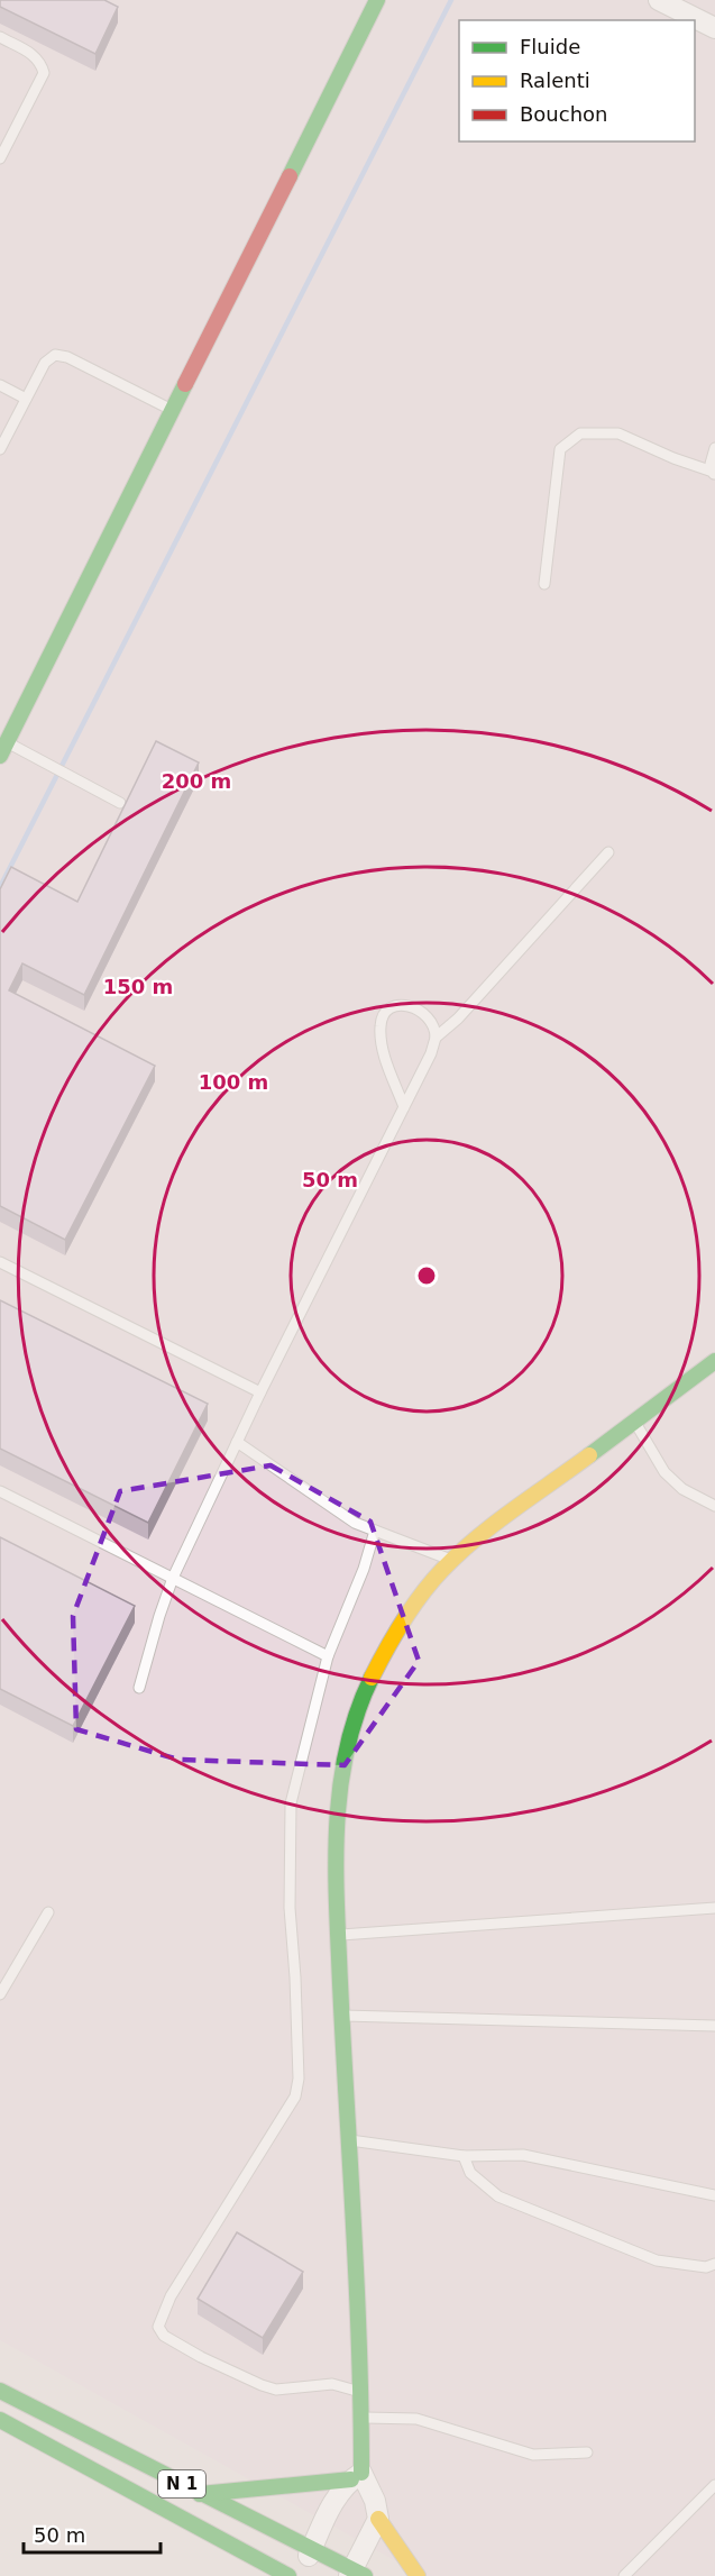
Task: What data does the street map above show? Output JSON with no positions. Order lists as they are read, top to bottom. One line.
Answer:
{"streets":{"main road":["N 1"]},"legend":["Fluide","Ralenti","Bouchon"],"scale_bar":"50 m","rings":["200 m","150 m","100 m","50 m"]}
